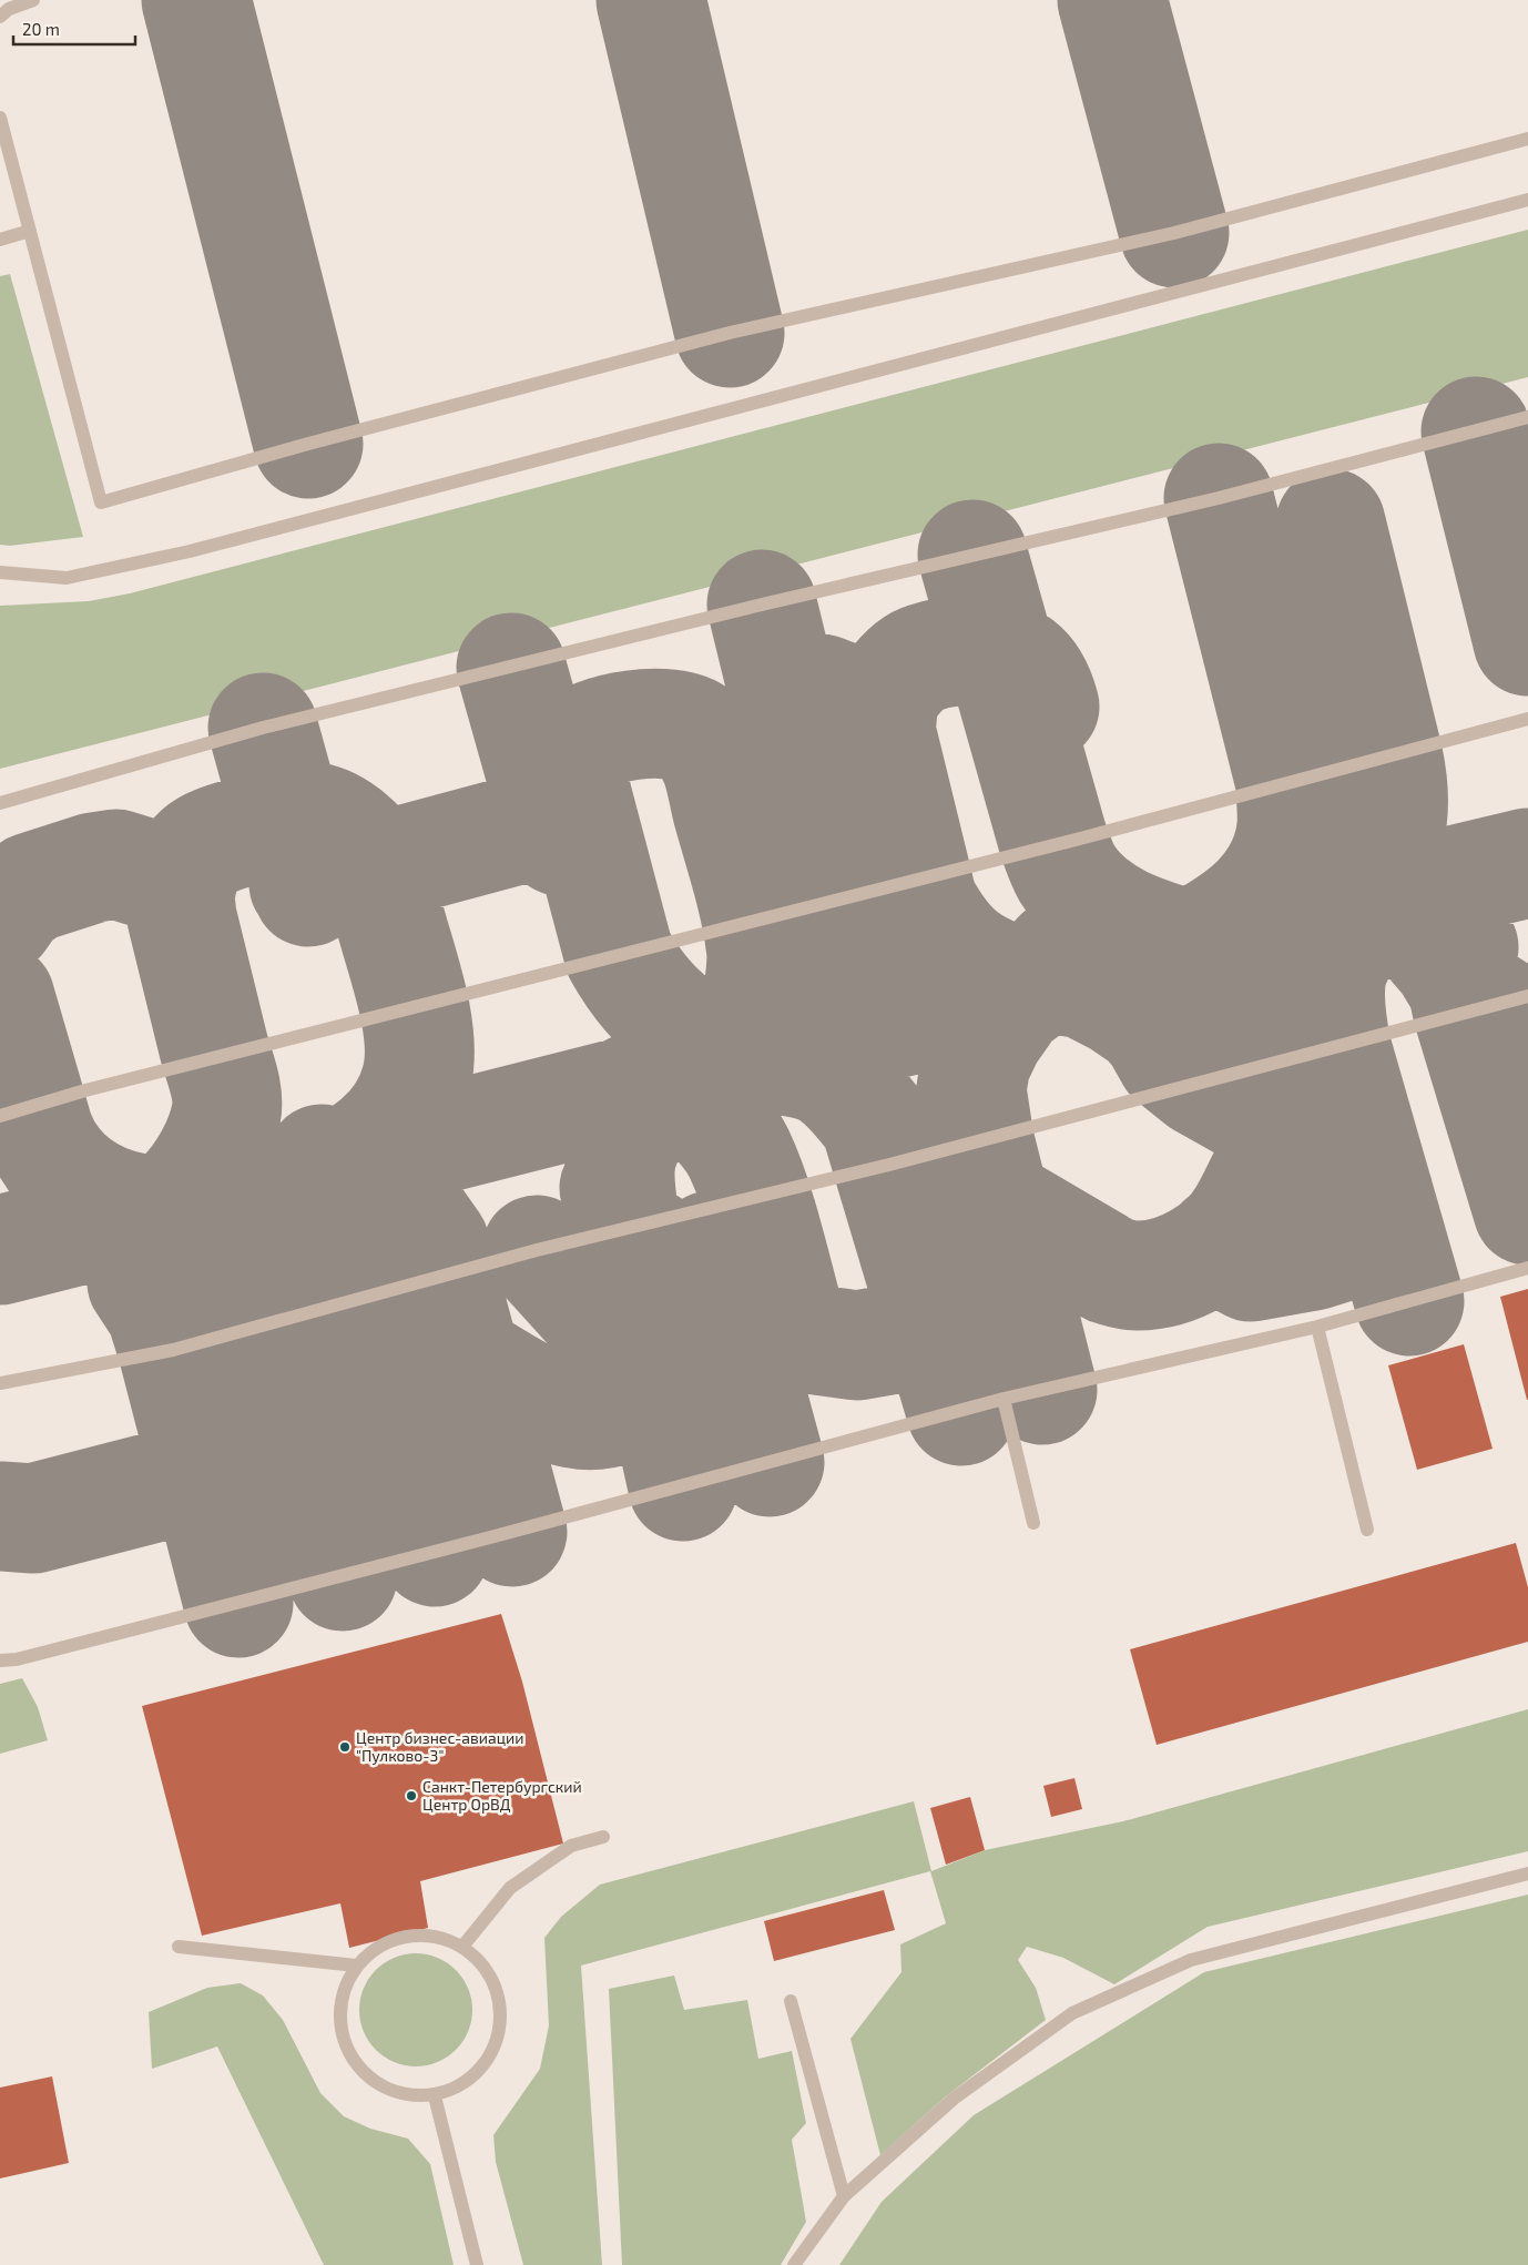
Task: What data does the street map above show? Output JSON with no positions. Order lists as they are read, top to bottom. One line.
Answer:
{"places":["Центр бизнес-авиации \"Пулково-3\"","Санкт-Петербургский Центр ОрВД"],"scale_bar":"20 m"}
